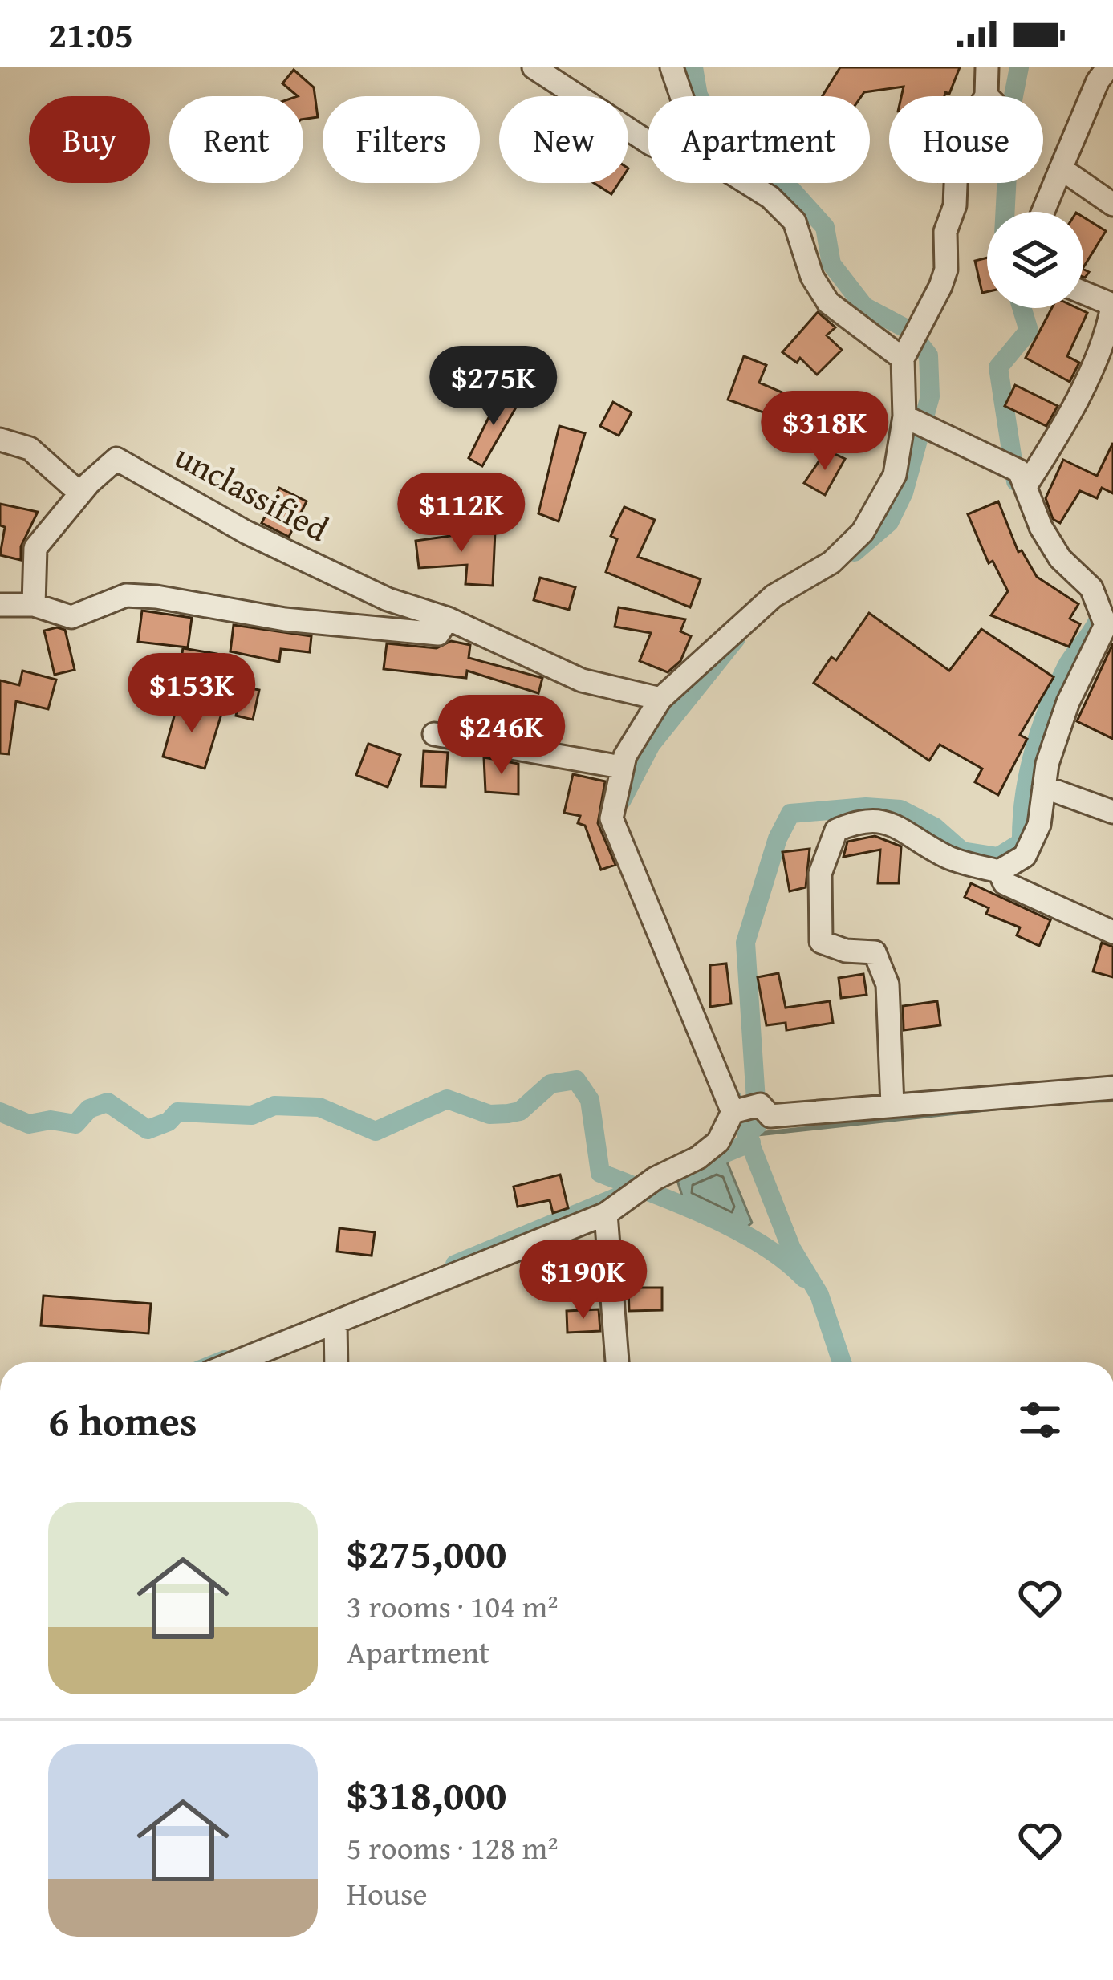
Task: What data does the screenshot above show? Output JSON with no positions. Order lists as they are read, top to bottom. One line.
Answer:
{"streets":{"street":["unclassified"]},"page":{"status":"21:05","chip":["Buy","Rent","Filters","New","Apartment","House"],"price":["$275K","$318K","$112K","$153K","$246K","$190K"],"heading":"6 homes","list":[{"name":"$275,000","note":"3 rooms · 104 m² · Apartment"},{"name":"$318,000","note":"5 rooms · 128 m² · House"}]}}
